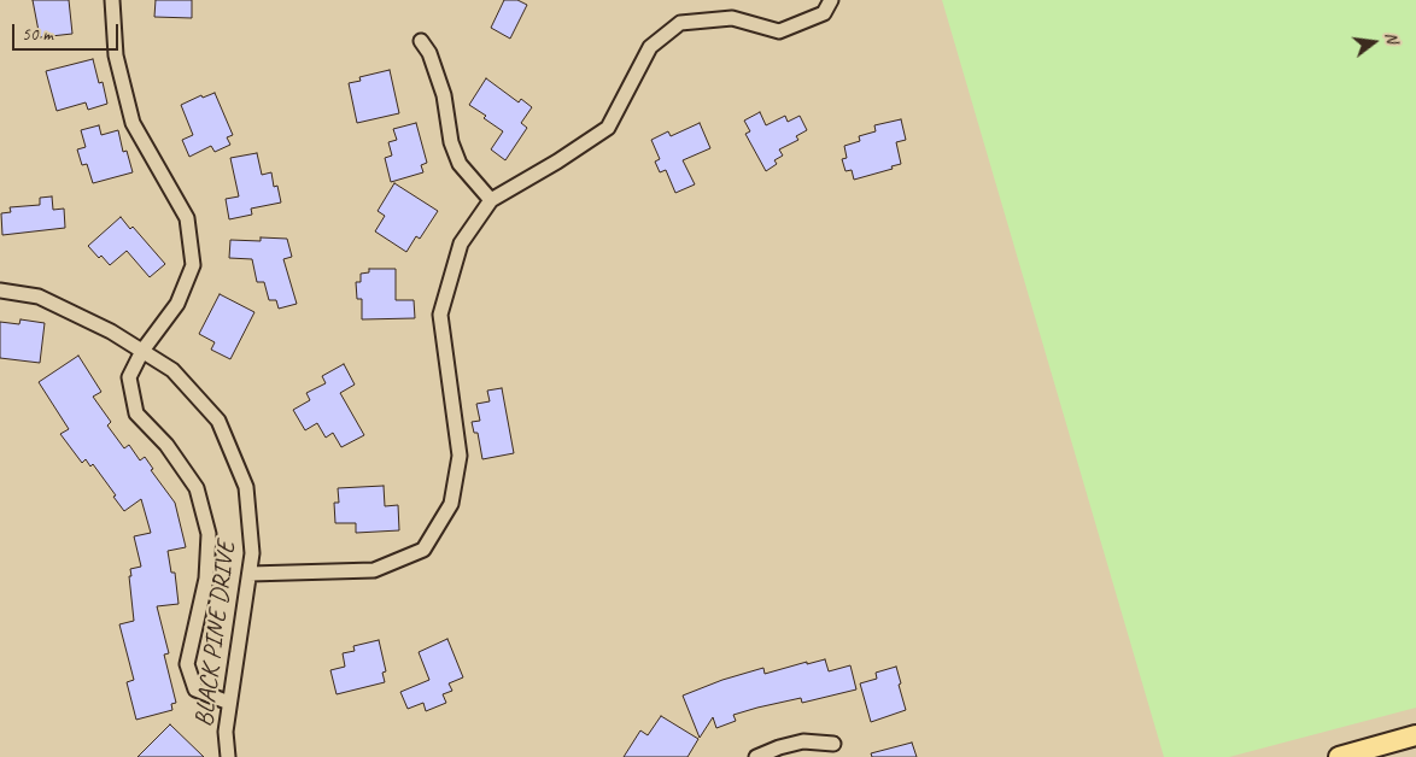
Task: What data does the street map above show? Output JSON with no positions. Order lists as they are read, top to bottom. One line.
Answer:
{"streets":{"street":["BLACK PINE DRIVE"]},"scale_bar":"50 m","north":"right"}
